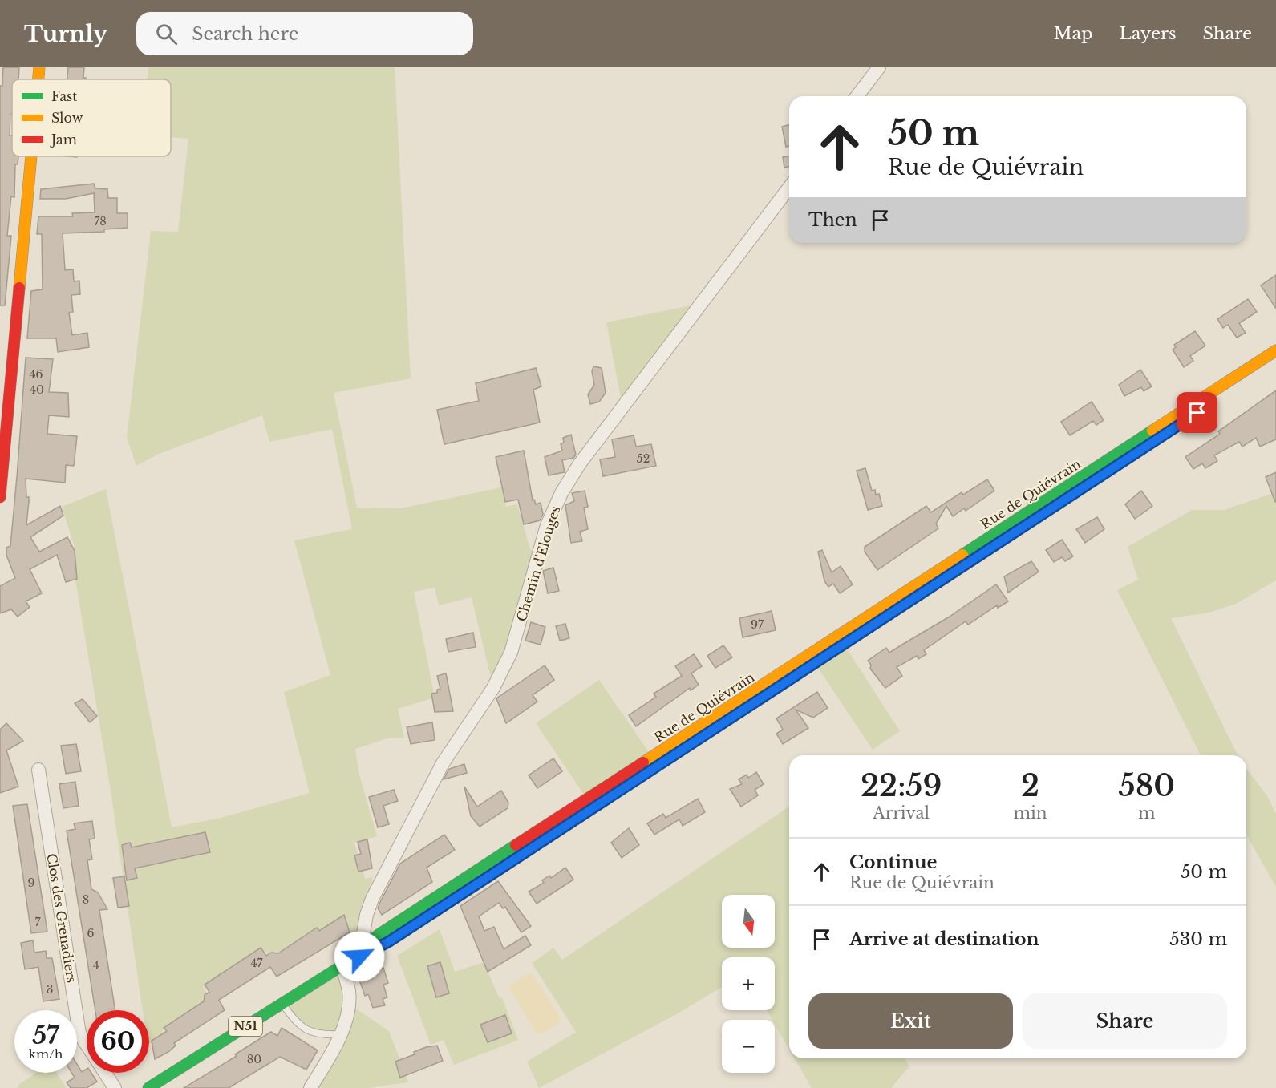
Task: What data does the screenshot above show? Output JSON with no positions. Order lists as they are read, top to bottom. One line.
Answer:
{"streets":{"main road":["Rue de Quiévrain","N51"],"street":["Chemin d'Elouges","Clos des Grenadiers"]},"crossings":[["Rue de Quiévrain","Chemin d'Elouges"],["Rue de Quiévrain","N51"],["Chemin d'Elouges","N51"]],"house_numbers":["78","46","40","52","97","9","8","7","6","47","4","3","80"],"legend":["Fast","Slow","Jam"],"north":"bottom","page":{"header":"Turnly","search":"Search here","nav":["Map","Layers","Share"],"turn":["50 m","Rue de Quiévrain"],"then":"Then","eta":["22:59","Arrival","2","min","580","m"],"list":[{"name":"Continue","note":"Rue de Quiévrain","value":"50 m"},{"name":"Arrive at destination","value":"530 m"}],"map_buttons":["+","−"],"buttons":["Exit","Share"],"speed":"57 km/h","limit":"60"}}
